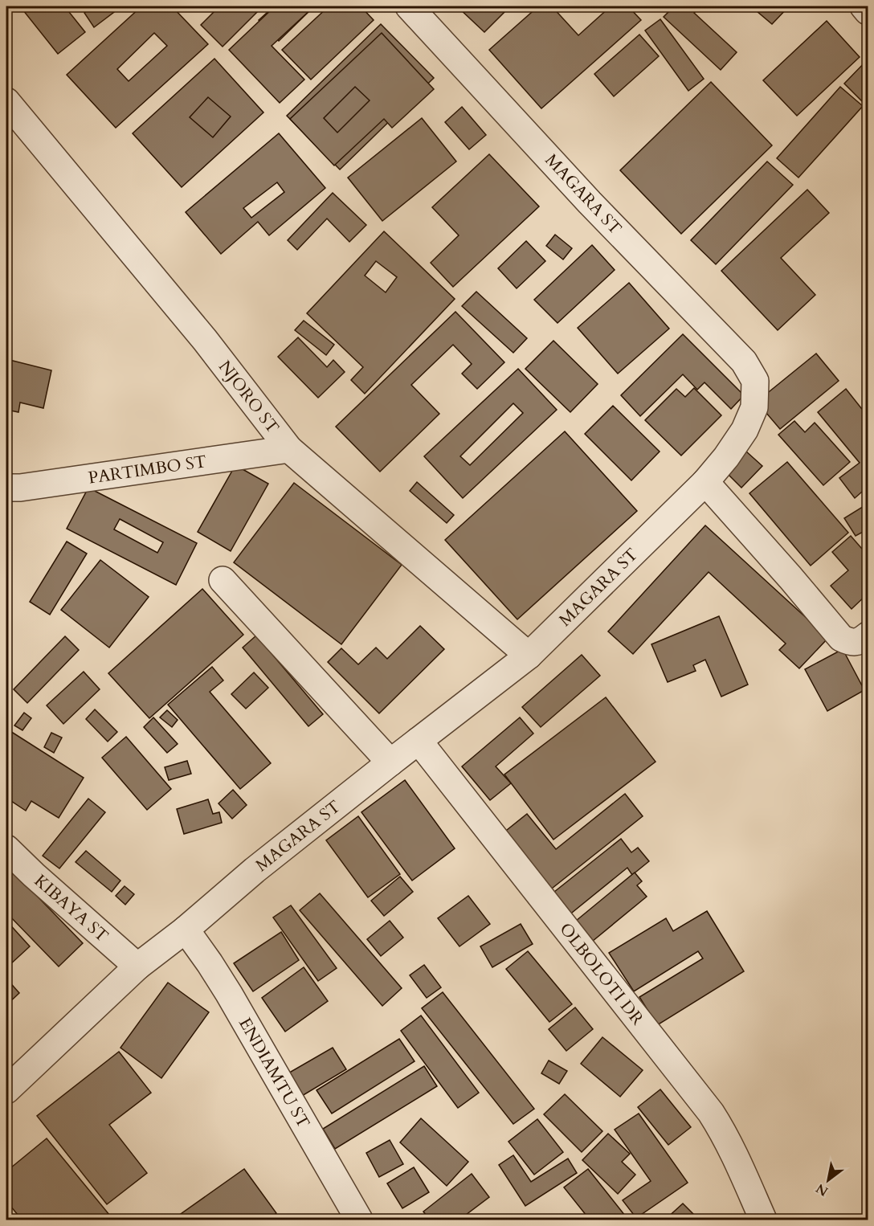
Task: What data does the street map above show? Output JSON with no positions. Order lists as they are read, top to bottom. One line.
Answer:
{"streets":{"street":["MAGARA ST","NJORO ST","PARTIMBO ST","KIBAYA ST","OLBOLOTI DR","ENDIAMTU ST"]},"crossings":[["MAGARA ST","NJORO ST"],["MAGARA ST","KIBAYA ST"],["MAGARA ST","OLBOLOTI DR"],["MAGARA ST","ENDIAMTU ST"],["NJORO ST","PARTIMBO ST"]],"north":"bottom left"}
